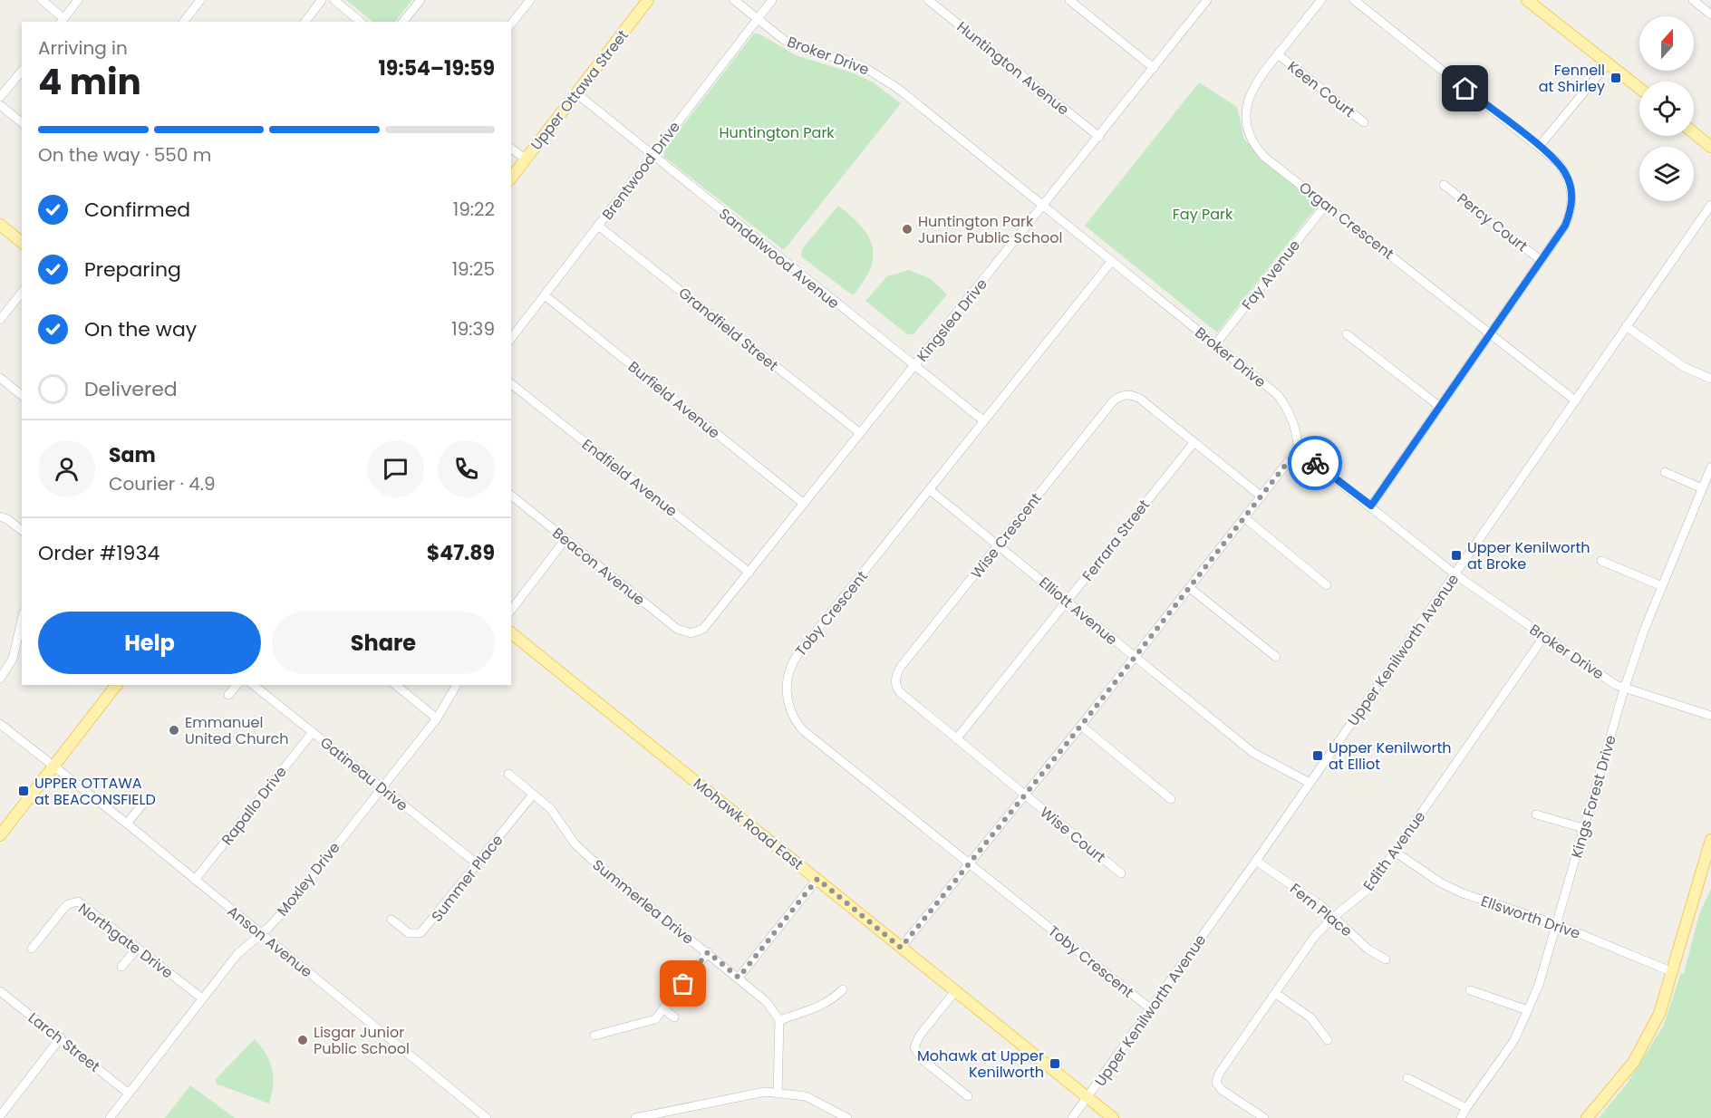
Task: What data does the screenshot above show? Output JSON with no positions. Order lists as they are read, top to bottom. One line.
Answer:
{"streets":{"main road":["Upper Ottawa Street","Mohawk Road East"],"street":["Broker Drive","Huntington Avenue","Keen Court","Brentwood Drive","Organ Crescent","Percy Court","Sandalwood Avenue","Fay Avenue","Kingslea Drive","Grandfield Street","Burfield Avenue","Endfield Avenue","Wise Crescent","Ferrara Street","Beacon Avenue","Elliott Avenue","Toby Crescent","Upper Kenilworth Avenue","Gatineau Drive","Kings Forest Drive","Rapallo Drive","Wise Court","Edith Avenue","Summer Place","Moxley Drive","Summerlea Drive","Fern Place","Ellsworth Drive","Northgate Drive","Anson Avenue","Larch Street"]},"crossings":[["Broker Drive","Brentwood Drive"],["Broker Drive","Fay Avenue"],["Broker Drive","Kingslea Drive"],["Broker Drive","Toby Crescent"],["Broker Drive","Upper Kenilworth Avenue"],["Broker Drive","Kings Forest Drive"],["Broker Drive","Edith Avenue"],["Huntington Avenue","Kingslea Drive"],["Keen Court","Organ Crescent"],["Upper Ottawa Street","Sandalwood Avenue"],["Brentwood Drive","Sandalwood Avenue"],["Brentwood Drive","Grandfield Street"],["Brentwood Drive","Burfield Avenue"],["Organ Crescent","Fay Avenue"],["Organ Crescent","Upper Kenilworth Avenue"],["Sandalwood Avenue","Kingslea Drive"],["Sandalwood Avenue","Toby Crescent"],["Kingslea Drive","Grandfield Street"],["Kingslea Drive","Burfield Avenue"],["Kingslea Drive","Endfield Avenue"],["Kingslea Drive","Beacon Avenue"],["Wise Crescent","Ferrara Street"],["Wise Crescent","Elliott Avenue"],["Wise Crescent","Wise Court"],["Ferrara Street","Elliott Avenue"],["Elliott Avenue","Toby Crescent"],["Elliott Avenue","Upper Kenilworth Avenue"],["Toby Crescent","Upper Kenilworth Avenue"],["Upper Kenilworth Avenue","Mohawk Road East"],["Upper Kenilworth Avenue","Fern Place"],["Gatineau Drive","Rapallo Drive"],["Gatineau Drive","Summer Place"],["Gatineau Drive","Moxley Drive"],["Kings Forest Drive","Ellsworth Drive"],["Rapallo Drive","Anson Avenue"],["Edith Avenue","Fern Place"],["Edith Avenue","Ellsworth Drive"],["Summer Place","Summerlea Drive"],["Moxley Drive","Northgate Drive"],["Moxley Drive","Anson Avenue"],["Moxley Drive","Larch Street"]],"parks":["Huntington Park","Fay Park"],"places":{"transit":["Fennell at Shirley","Upper Kenilworth at Broke","Upper Kenilworth at Elliot","UPPER OTTAWA at BEACONSFIELD","Mohawk at Upper Kenilworth"],"other":["Huntington Park Junior Public School","Emmanuel United Church","Lisgar Junior Public School"]},"north":"top","page":{"heading":["4 min","Arriving in","19:54–19:59"],"panel":["Sam","Courier · 4.9","Order #1934","$47.89"],"bar":"On the way · 550 m","list":[["Confirmed","19:22"],["Preparing","19:25"],["On the way","19:39"],"Delivered"],"buttons":["Help","Share"]}}
